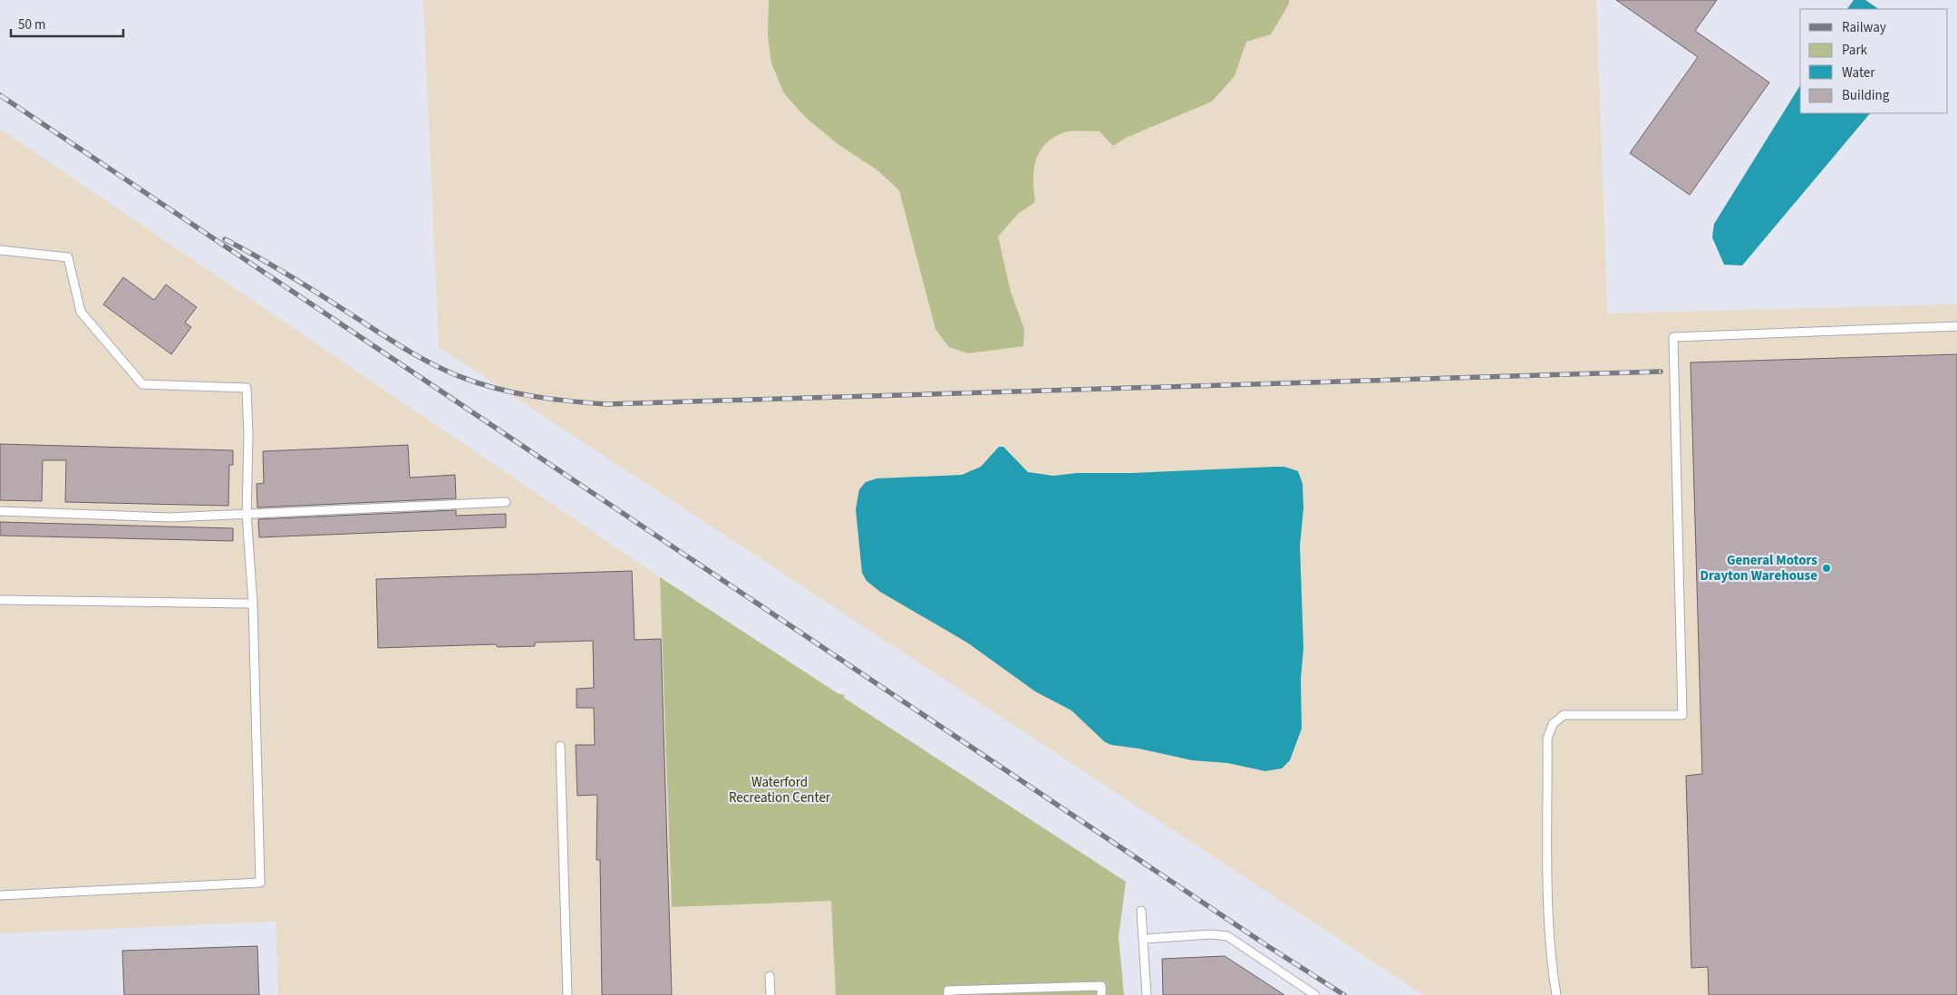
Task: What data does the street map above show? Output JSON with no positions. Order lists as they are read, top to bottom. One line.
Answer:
{"parks":["Waterford Recreation Center"],"places":["General Motors Drayton Warehouse"],"legend":["Railway","Park","Water","Building"],"scale_bar":"50 m"}
